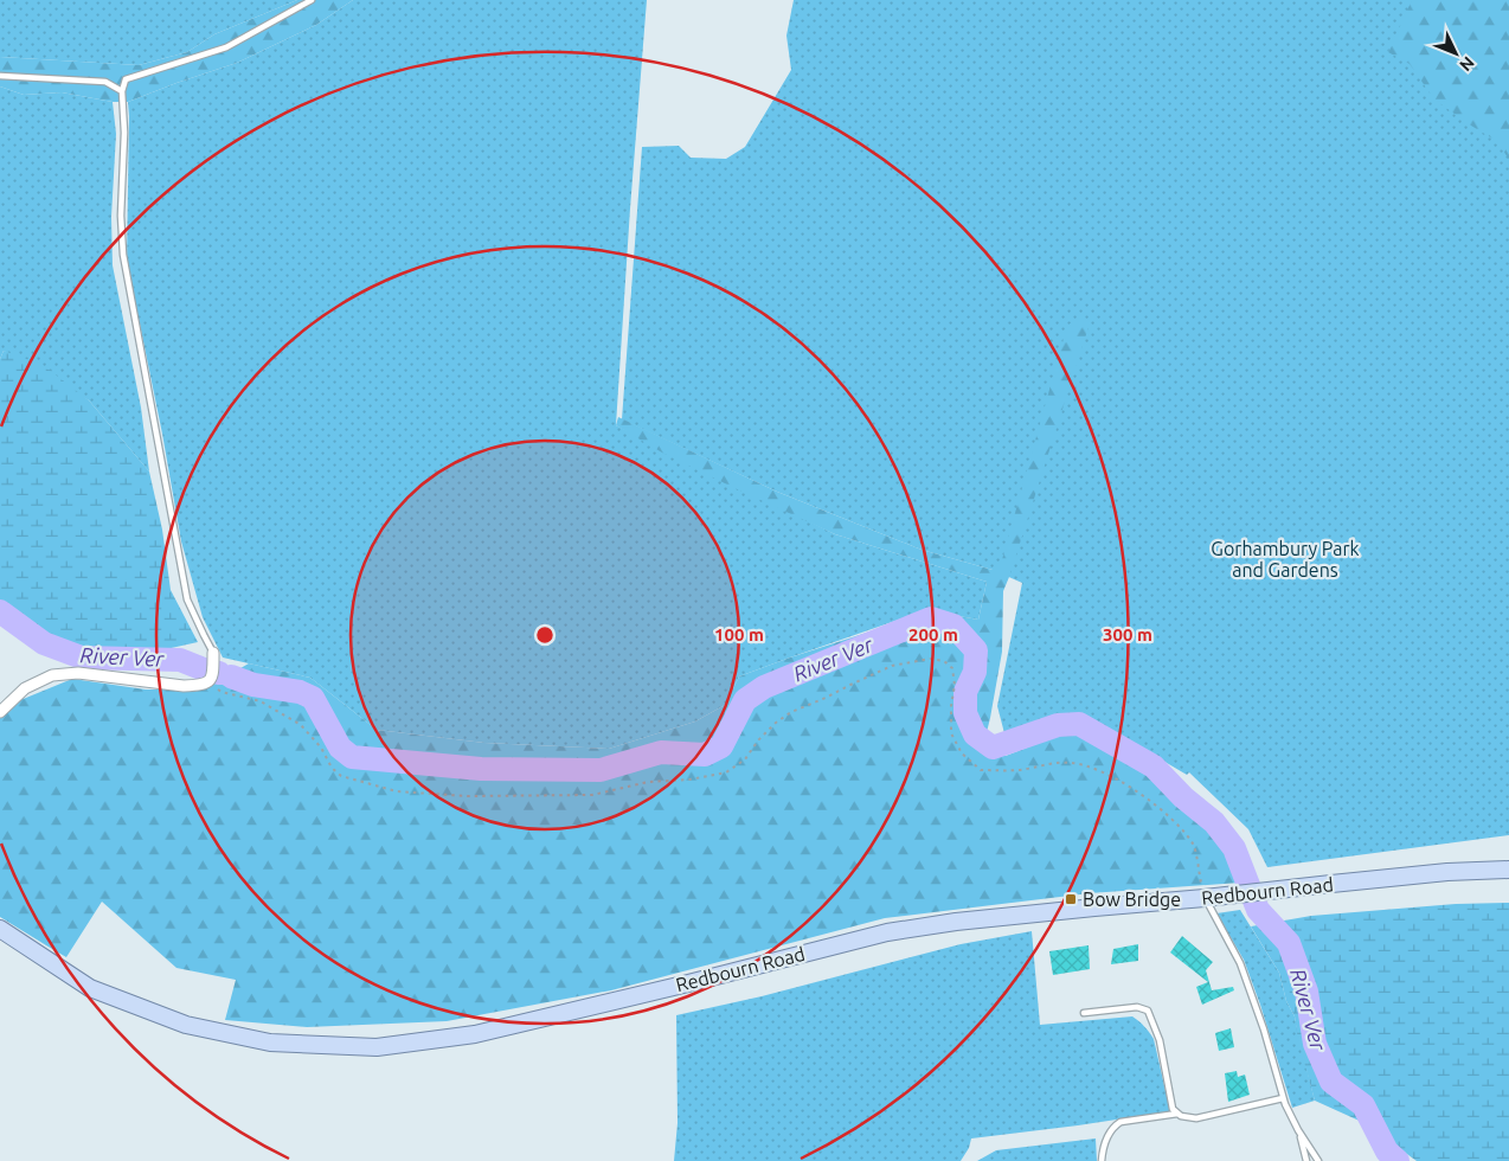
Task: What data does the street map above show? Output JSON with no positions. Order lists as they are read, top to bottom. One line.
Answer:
{"streets":{"main road":["Redbourn Road"]},"water":["River Ver"],"parks":["Gorhambury Park and Gardens"],"places":{"transit":["Bow Bridge"]},"north":"bottom right","rings":["100 m","200 m","300 m"]}
